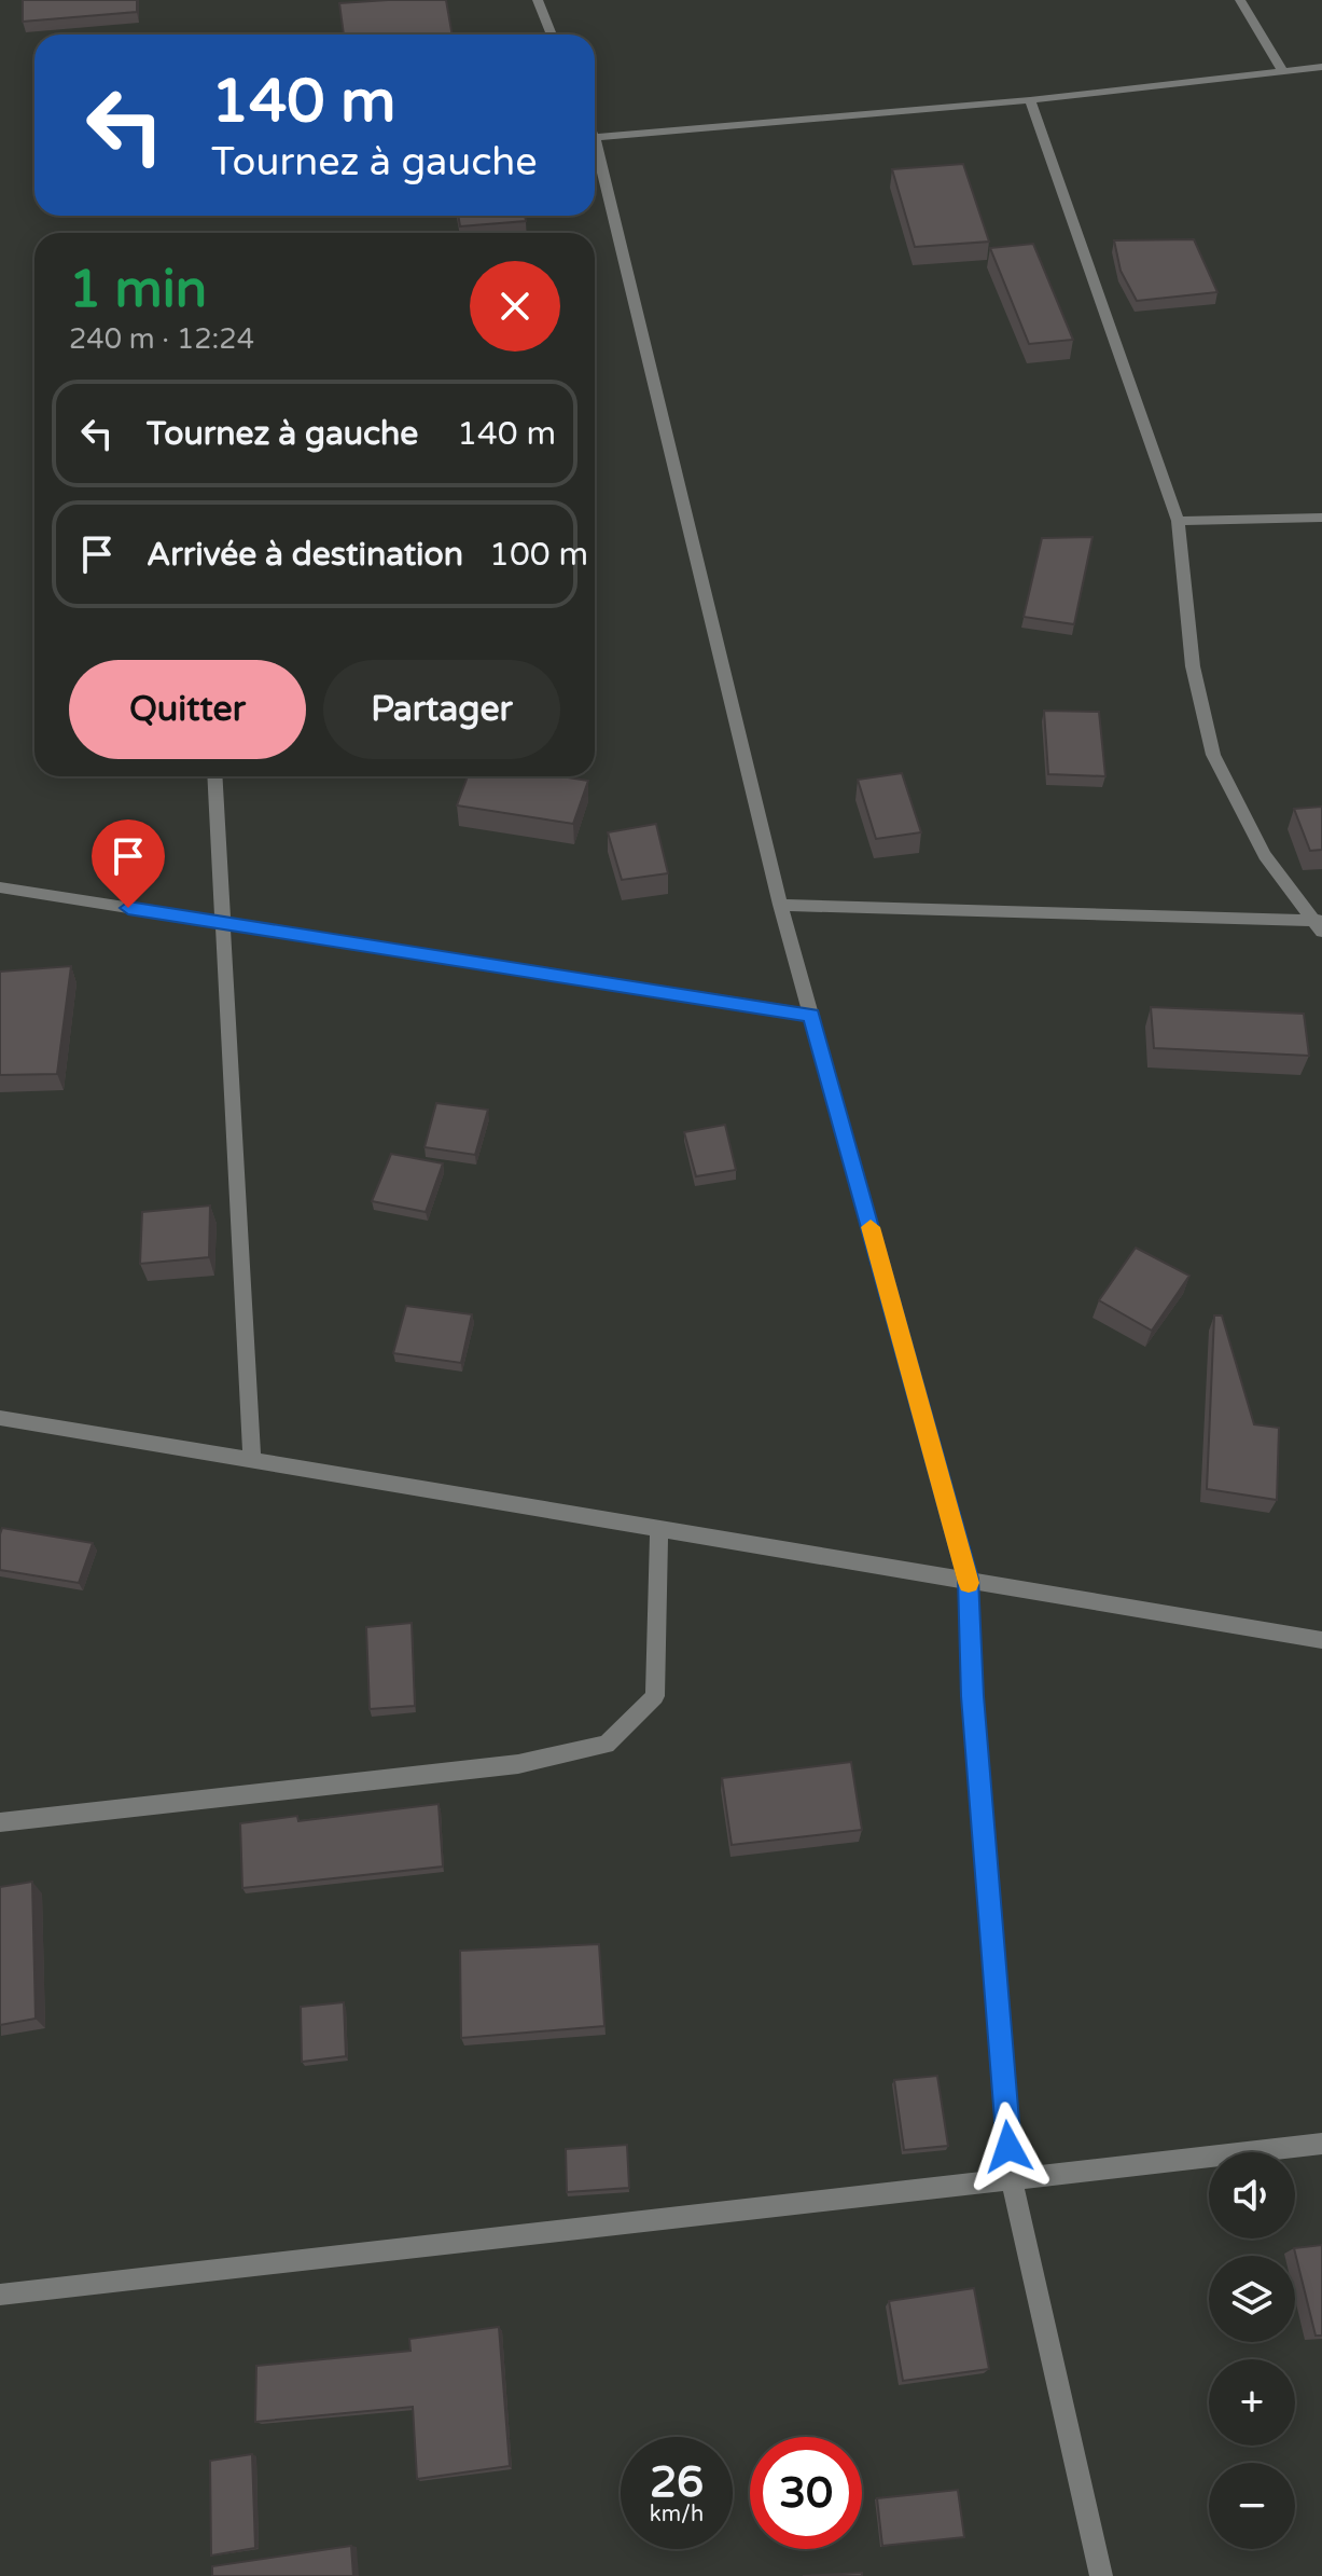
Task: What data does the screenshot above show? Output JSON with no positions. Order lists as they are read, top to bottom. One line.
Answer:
{"page":{"turn":["140 m","Tournez à gauche"],"heading":["1 min","240 m · 12:24"],"list":[{"name":"Tournez à gauche","value":"140 m"},{"name":"Arrivée à destination","value":"100 m"}],"buttons":["Quitter","Partager"],"map_buttons":["+","−"],"speed":"26 km/h","limit":"30"}}
